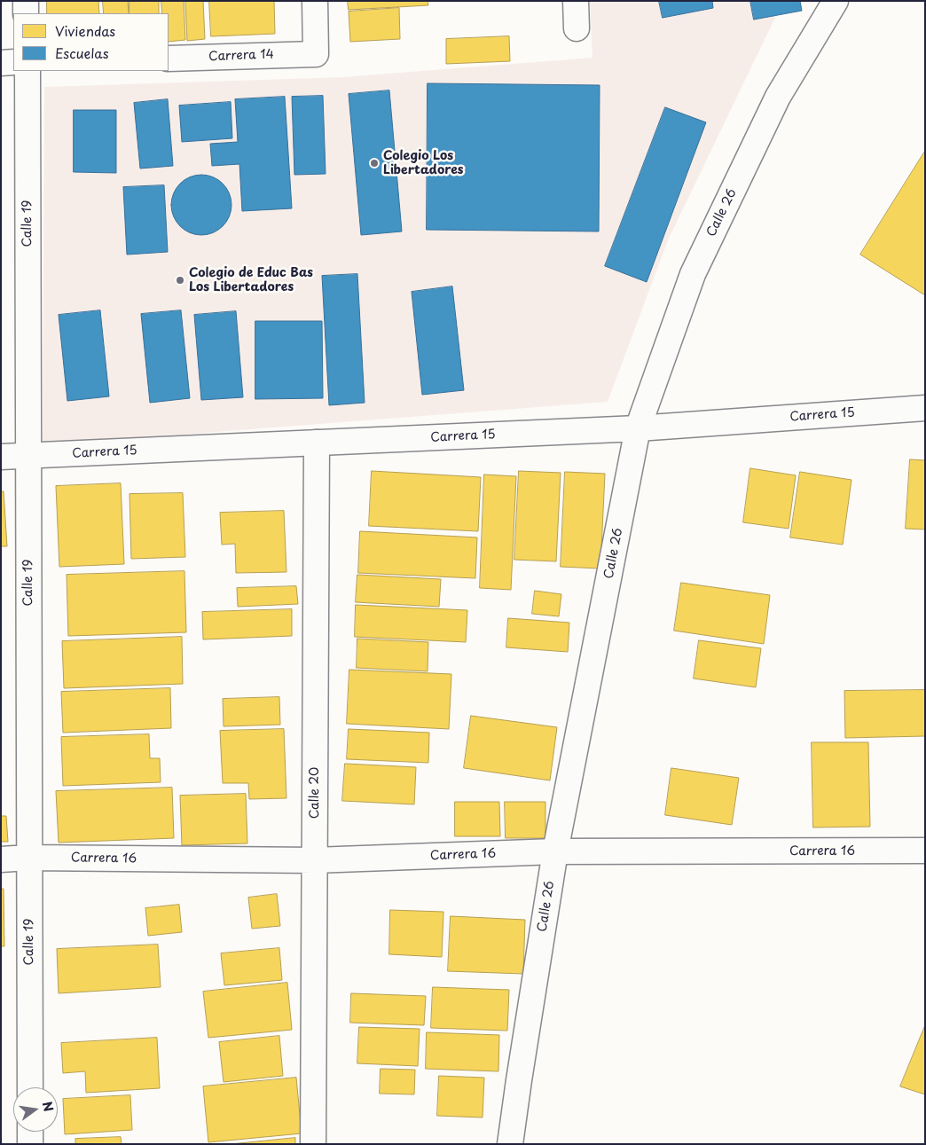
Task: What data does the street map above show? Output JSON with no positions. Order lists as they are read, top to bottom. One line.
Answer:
{"streets":{"street":["Carrera 14","Calle 26","Calle 19","Carrera 15","Calle 20","Carrera 16"]},"crossings":[["Calle 26","Carrera 15"],["Calle 26","Carrera 16"],["Calle 19","Carrera 15"],["Calle 19","Carrera 16"],["Carrera 15","Calle 20"],["Calle 20","Carrera 16"]],"places":["Colegio Los Libertadores","Colegio de Educ Bas Los Libertadores"],"legend":["Viviendas","Escuelas"],"north":"right"}
